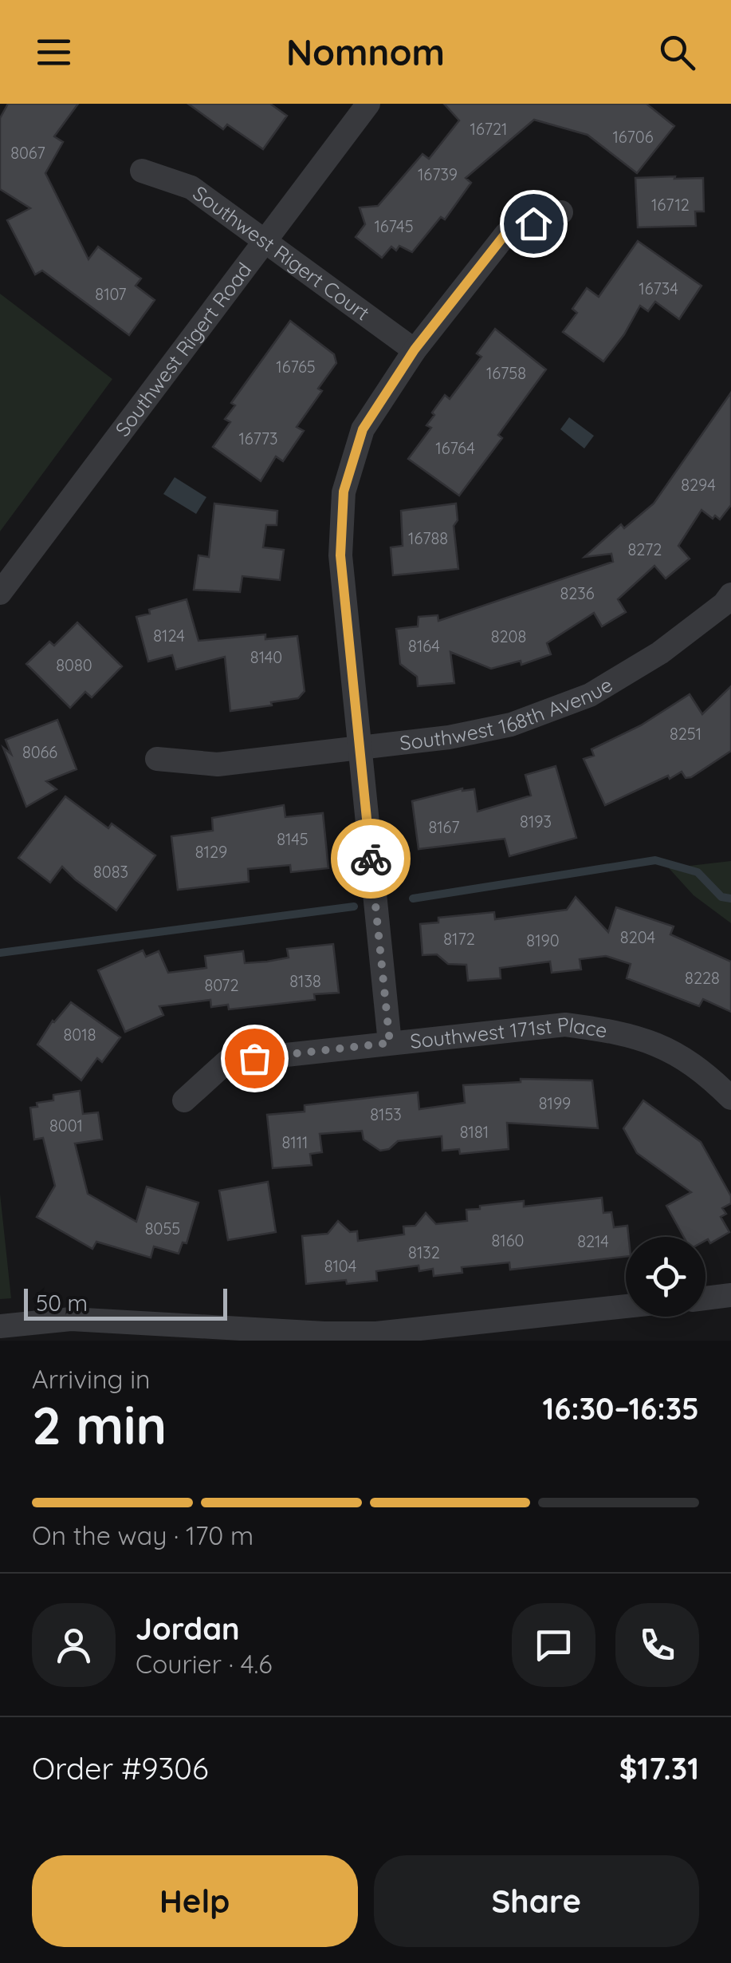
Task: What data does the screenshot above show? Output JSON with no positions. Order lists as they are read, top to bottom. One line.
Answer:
{"streets":{"street":["Southwest Rigert Court","Southwest Rigert Road","Southwest 168th Avenue","Southwest 171st Place"]},"crossings":[["Southwest Rigert Court","Southwest Rigert Road"]],"house_numbers":["16721","16706","8067","16739","16712","16745","16734","8107","16765","16758","16773","16764","8294","16788","8272","8236","8124","8208","8164","8140","8080","8251","8066","8193","8167","8145","8129","8083","8204","8172","8190","8228","8138","8072","8018","8199","8153","8001","8181","8111","8055","8160","8214","8132","8104"],"scale_bar":"50 m","page":{"header":"Nomnom","scale":"50 m","heading":["2 min","Arriving in","16:30–16:35"],"panel":["Jordan","Courier · 4.6","Order #9306","$17.31"],"bar":"On the way · 170 m","buttons":["Help","Share"]}}
